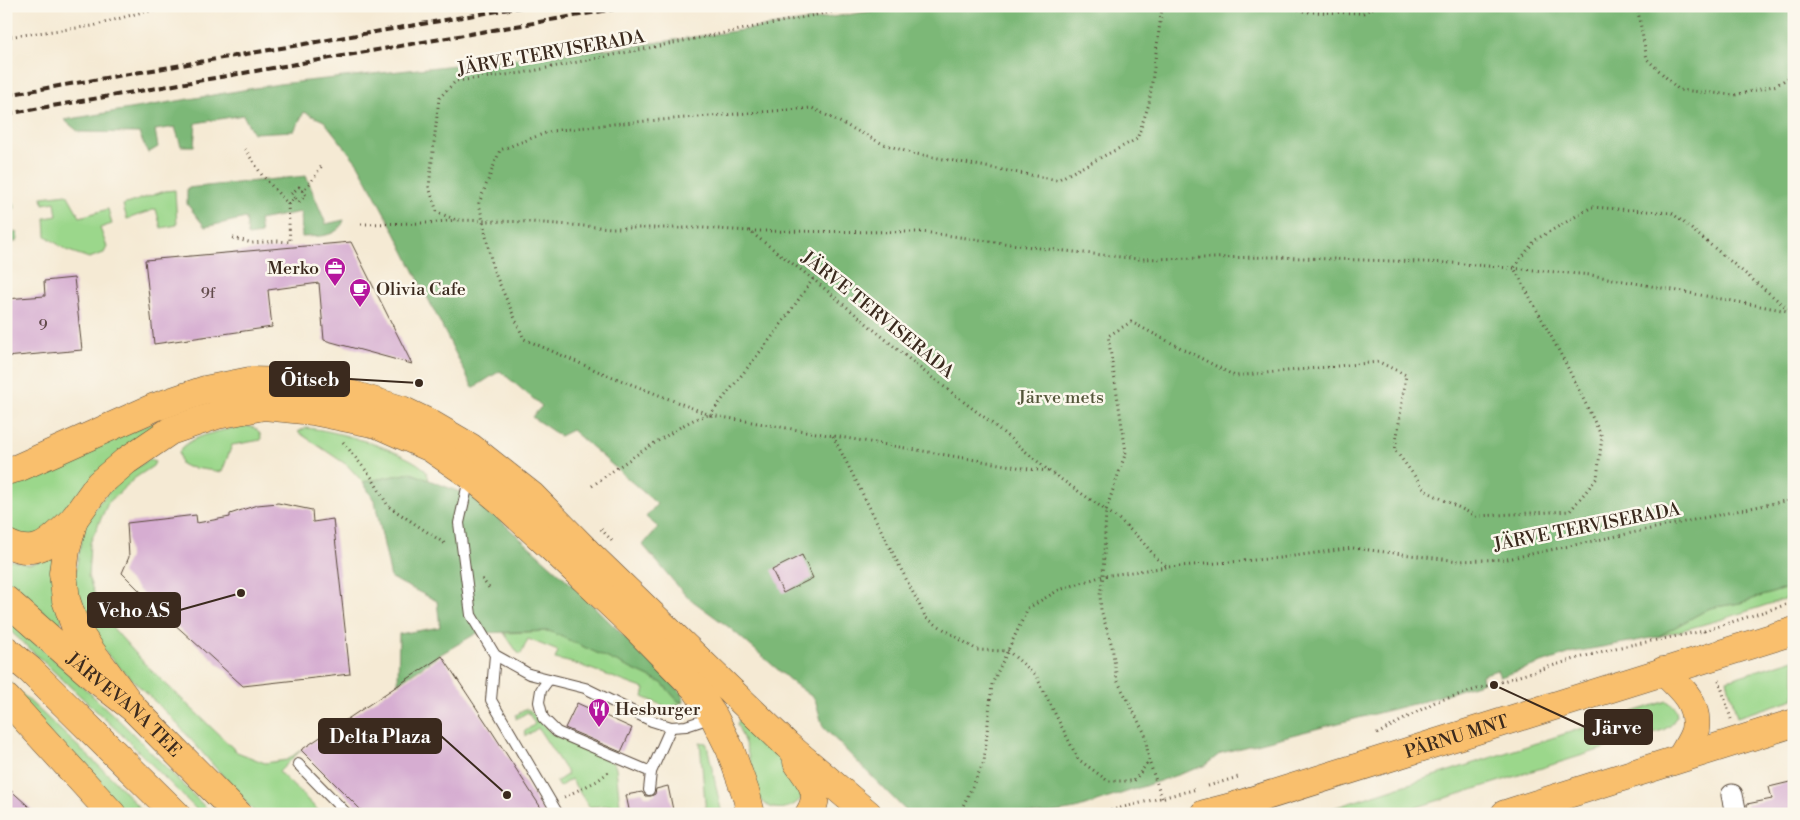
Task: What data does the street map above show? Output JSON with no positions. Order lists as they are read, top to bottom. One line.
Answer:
{"streets":{"main road":["JÄRVEVANA TEE","PÄRNU MNT"],"path":["JÄRVE TERVISERADA"]},"parks":["Järve mets"],"places":{"office":["Merko"],"cafe":["Olivia Cafe"],"other":["Õitseb","Veho AS","Järve","Delta Plaza"],"restaurant":["Hesburger"]},"house_numbers":["9f","9"]}
